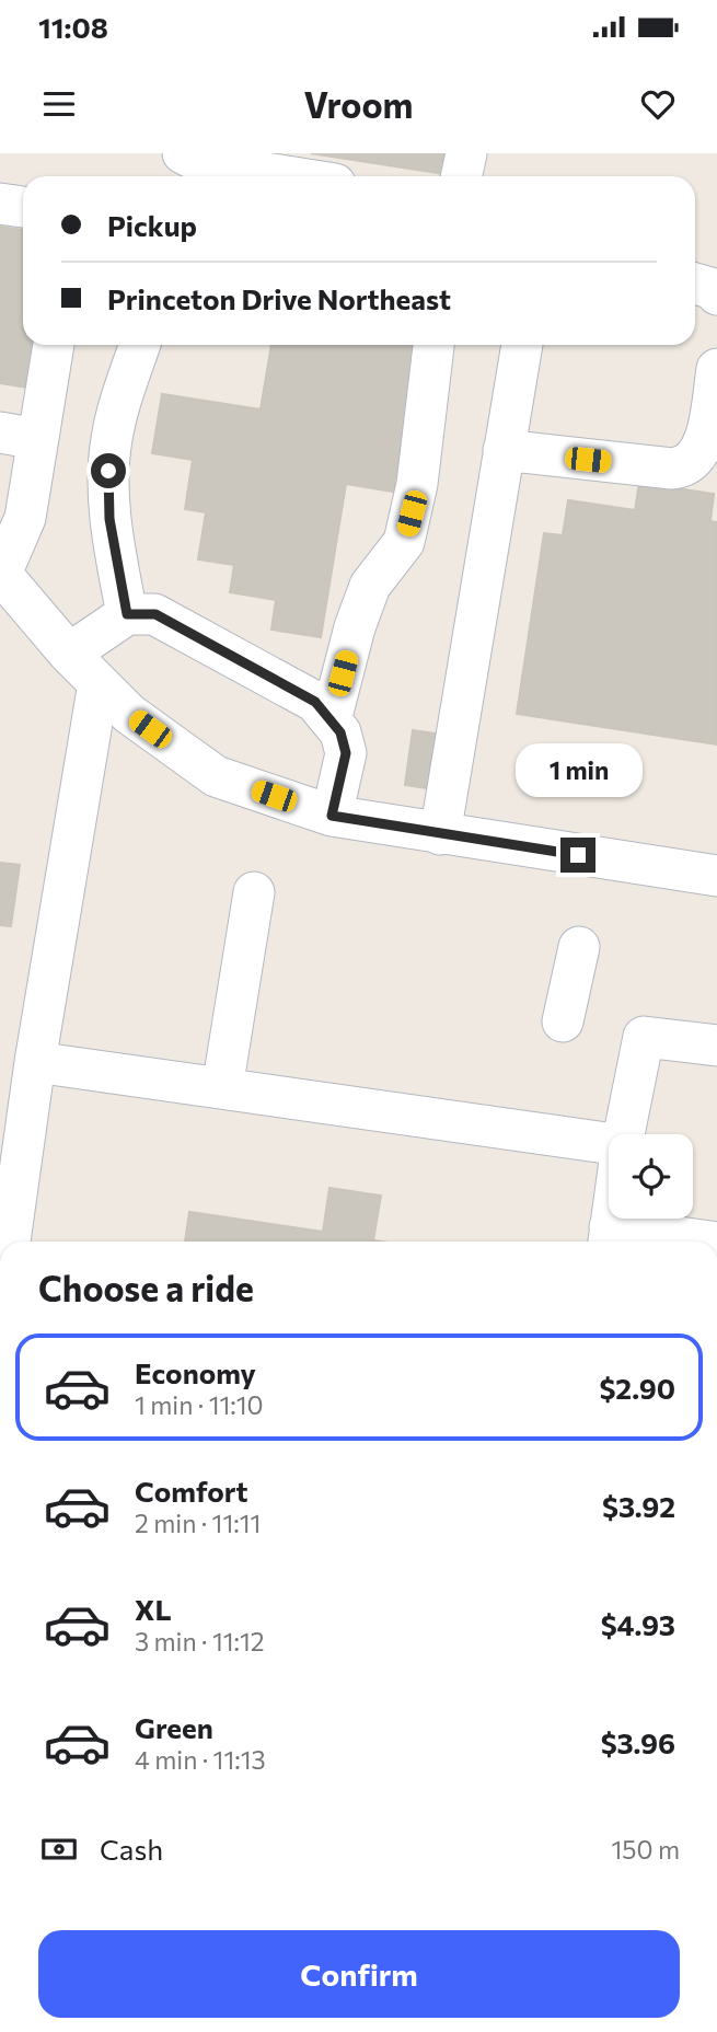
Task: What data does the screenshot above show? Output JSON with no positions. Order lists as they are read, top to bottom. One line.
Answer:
{"page":{"status":"11:08","header":"Vroom","banner":["Pickup","Princeton Drive Northeast"],"bubble":"1 min","heading":"Choose a ride","list":[{"name":"Economy","note":"1 min · 11:10","value":"$2.90"},{"name":"Comfort","note":"2 min · 11:11","value":"$3.92"},{"name":"XL","note":"3 min · 11:12","value":"$4.93"},{"name":"Green","note":"4 min · 11:13","value":"$3.96"}],"pay":["Cash","150 m"],"buttons":"Confirm"}}
